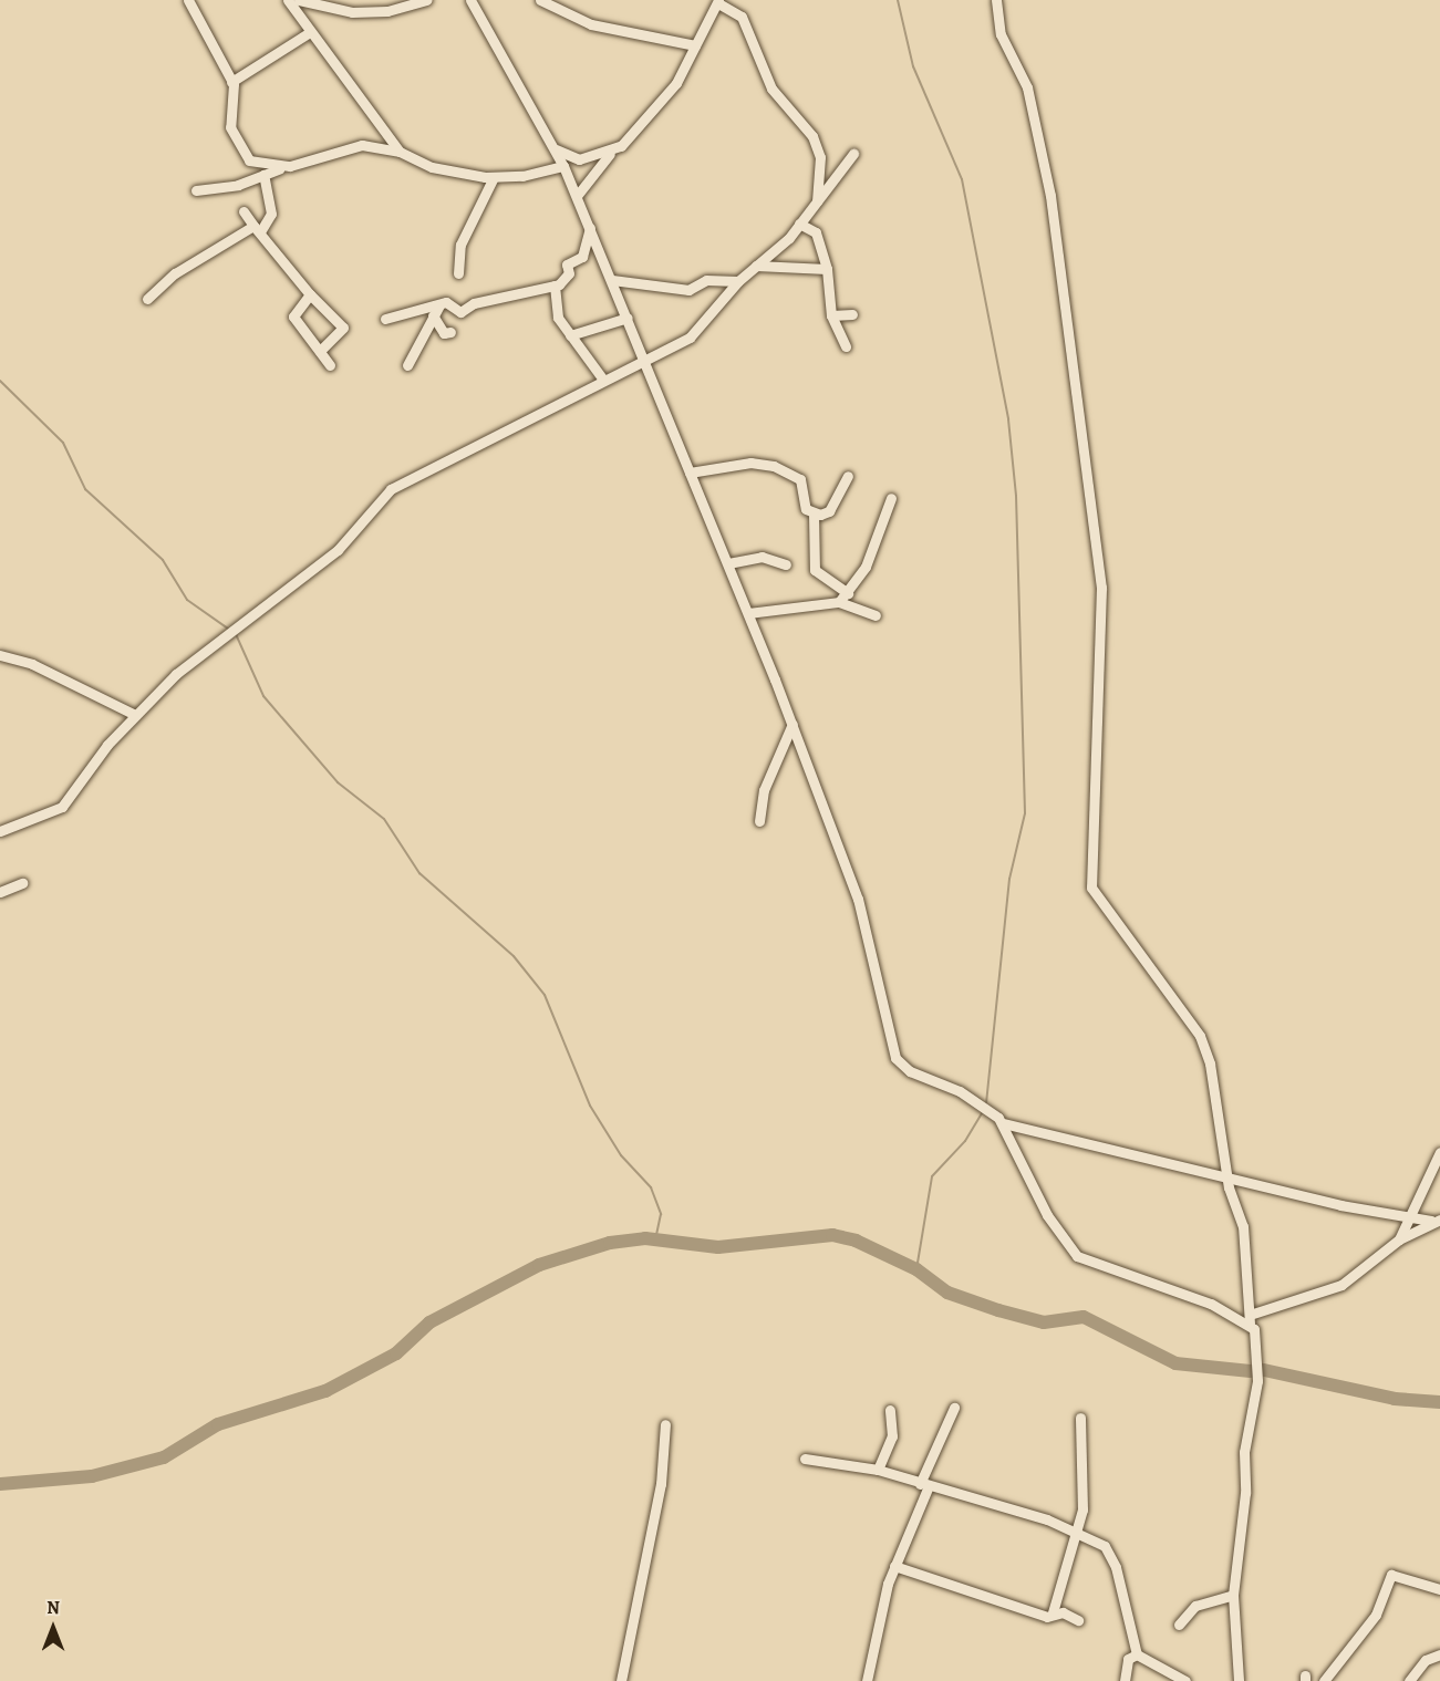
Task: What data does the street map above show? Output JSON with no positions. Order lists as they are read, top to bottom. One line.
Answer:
{"north":"top"}
